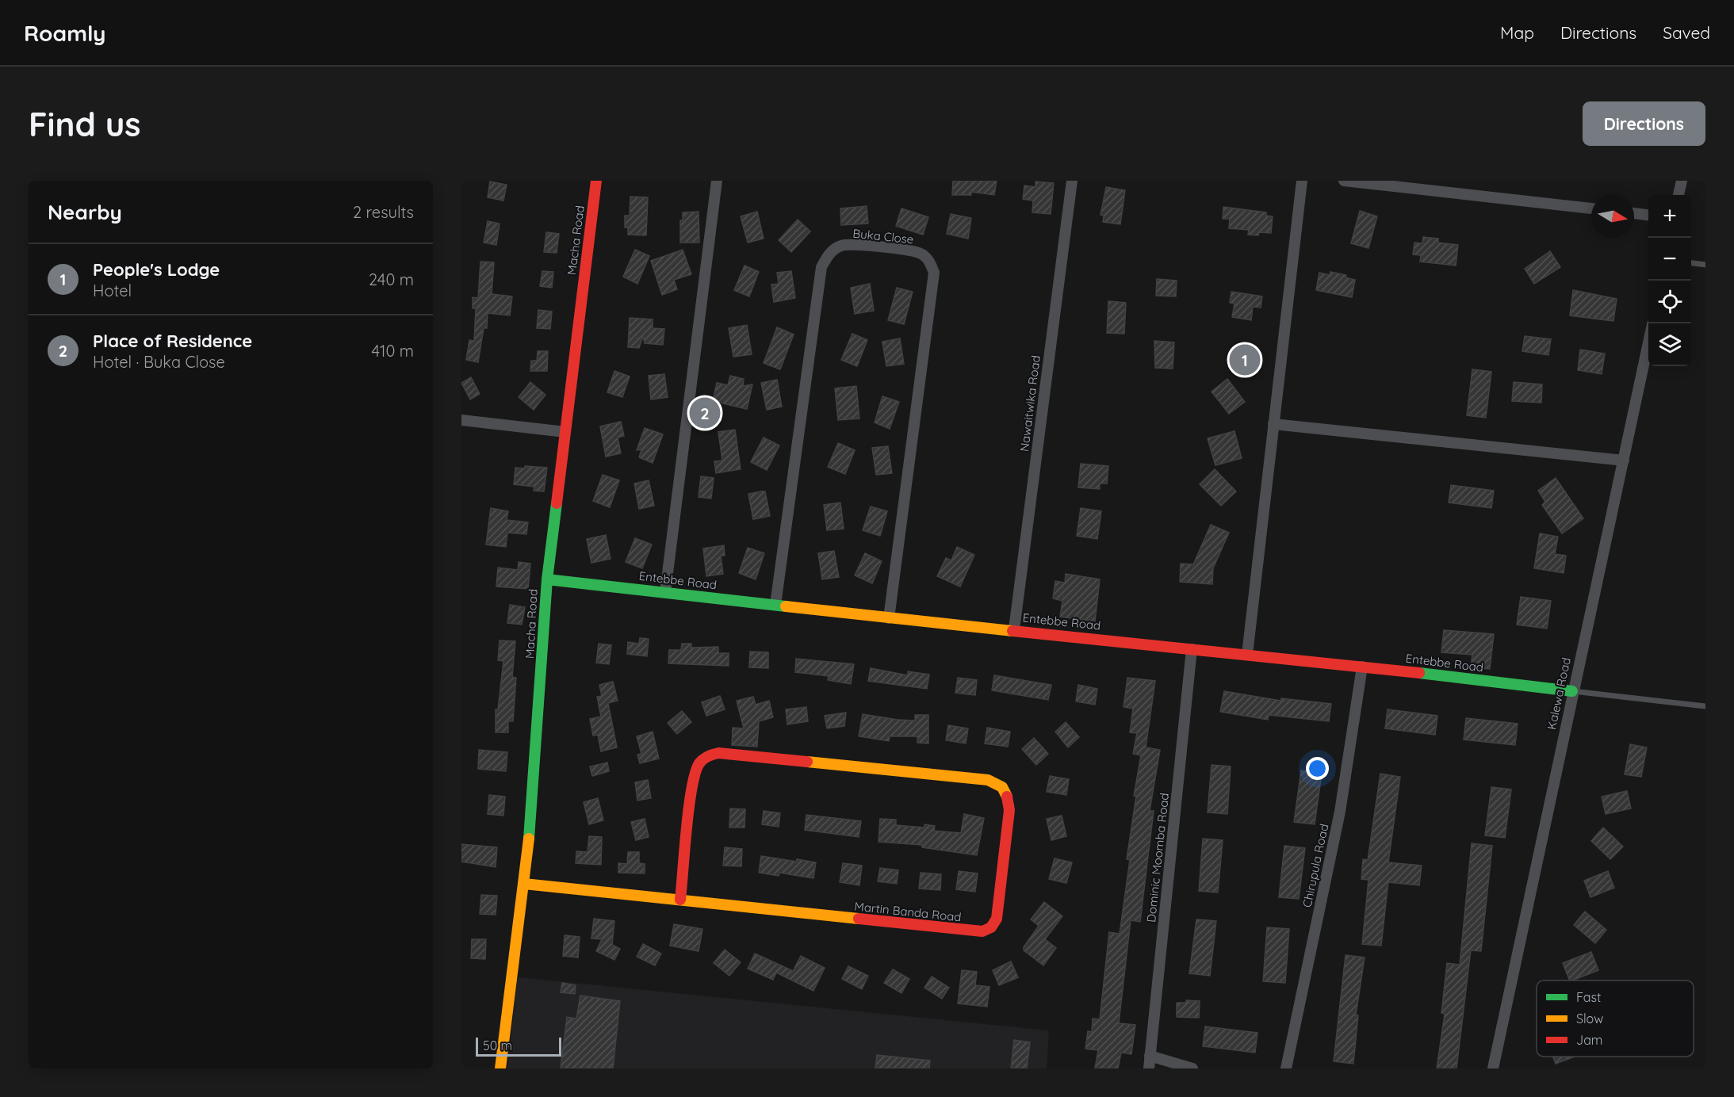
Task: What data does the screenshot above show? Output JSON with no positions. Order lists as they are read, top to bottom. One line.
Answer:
{"streets":{"street":["Buka Close","Macha Road","Nawaitwika Road","Entebbe Road","Kalewa Road","Dominic Moomba Road","Chirupula Road","Martin Banda Road"]},"crossings":[["Buka Close","Entebbe Road"],["Macha Road","Entebbe Road"],["Macha Road","Martin Banda Road"],["Nawaitwika Road","Entebbe Road"],["Entebbe Road","Kalewa Road"],["Entebbe Road","Dominic Moomba Road"],["Entebbe Road","Chirupula Road"]],"legend":["Fast","Slow","Jam"],"scale_bar":"50 m","north":"right","page":{"header":"Roamly","nav":["Map","Directions","Saved"],"buttons":"Directions","title":"Find us","heading":["Nearby","2 results"],"map_buttons":["+","−"],"list":[{"mark":"1","name":"People's Lodge","note":"Hotel","value":"240 m"},{"mark":"2","name":"Place of Residence","note":"Hotel · Buka Close","value":"410 m"}],"pins":["1","2"],"scale":"50 m"}}
